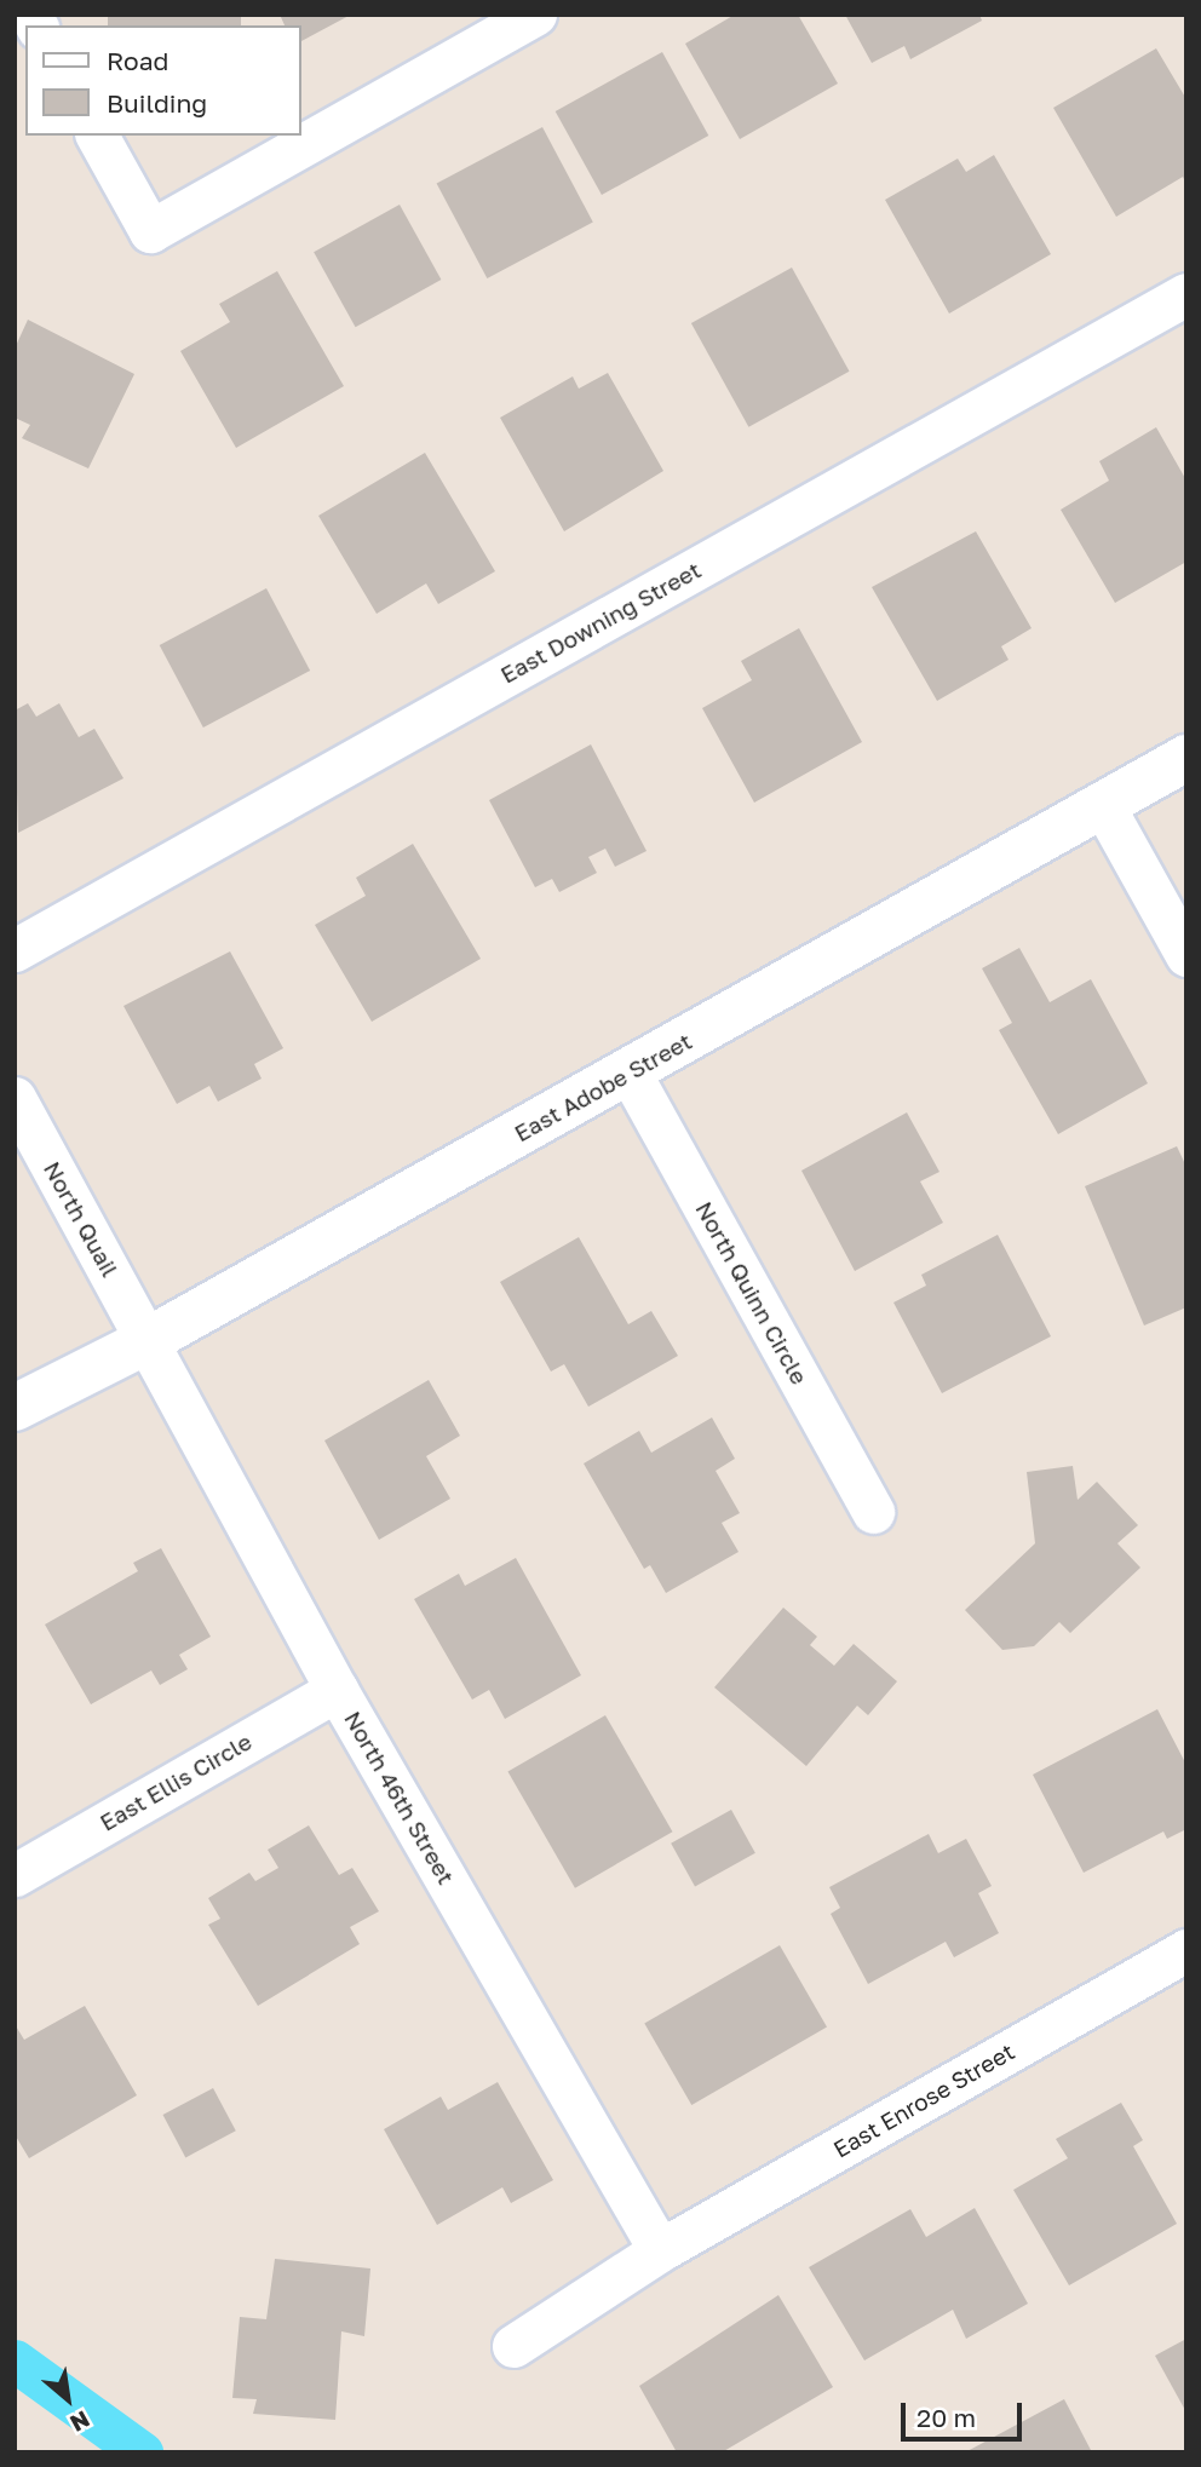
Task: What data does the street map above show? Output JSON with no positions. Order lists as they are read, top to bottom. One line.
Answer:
{"streets":{"street":["East Downing Street","East Adobe Street","North Quail","North Quinn Circle","East Ellis Circle","North 46th Street","East Enrose Street"]},"crossings":[["East Adobe Street","North Quail"],["East Adobe Street","North Quinn Circle"],["East Adobe Street","North 46th Street"],["North Quail","North 46th Street"],["East Ellis Circle","North 46th Street"],["North 46th Street","East Enrose Street"]],"legend":["Road","Building"],"scale_bar":"20 m","north":"bottom right"}
